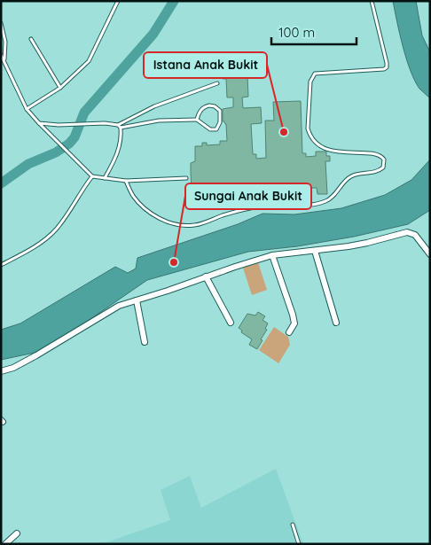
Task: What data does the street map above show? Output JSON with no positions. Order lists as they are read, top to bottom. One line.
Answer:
{"places":["Istana Anak Bukit","Sungai Anak Bukit"],"scale_bar":"100 m"}
